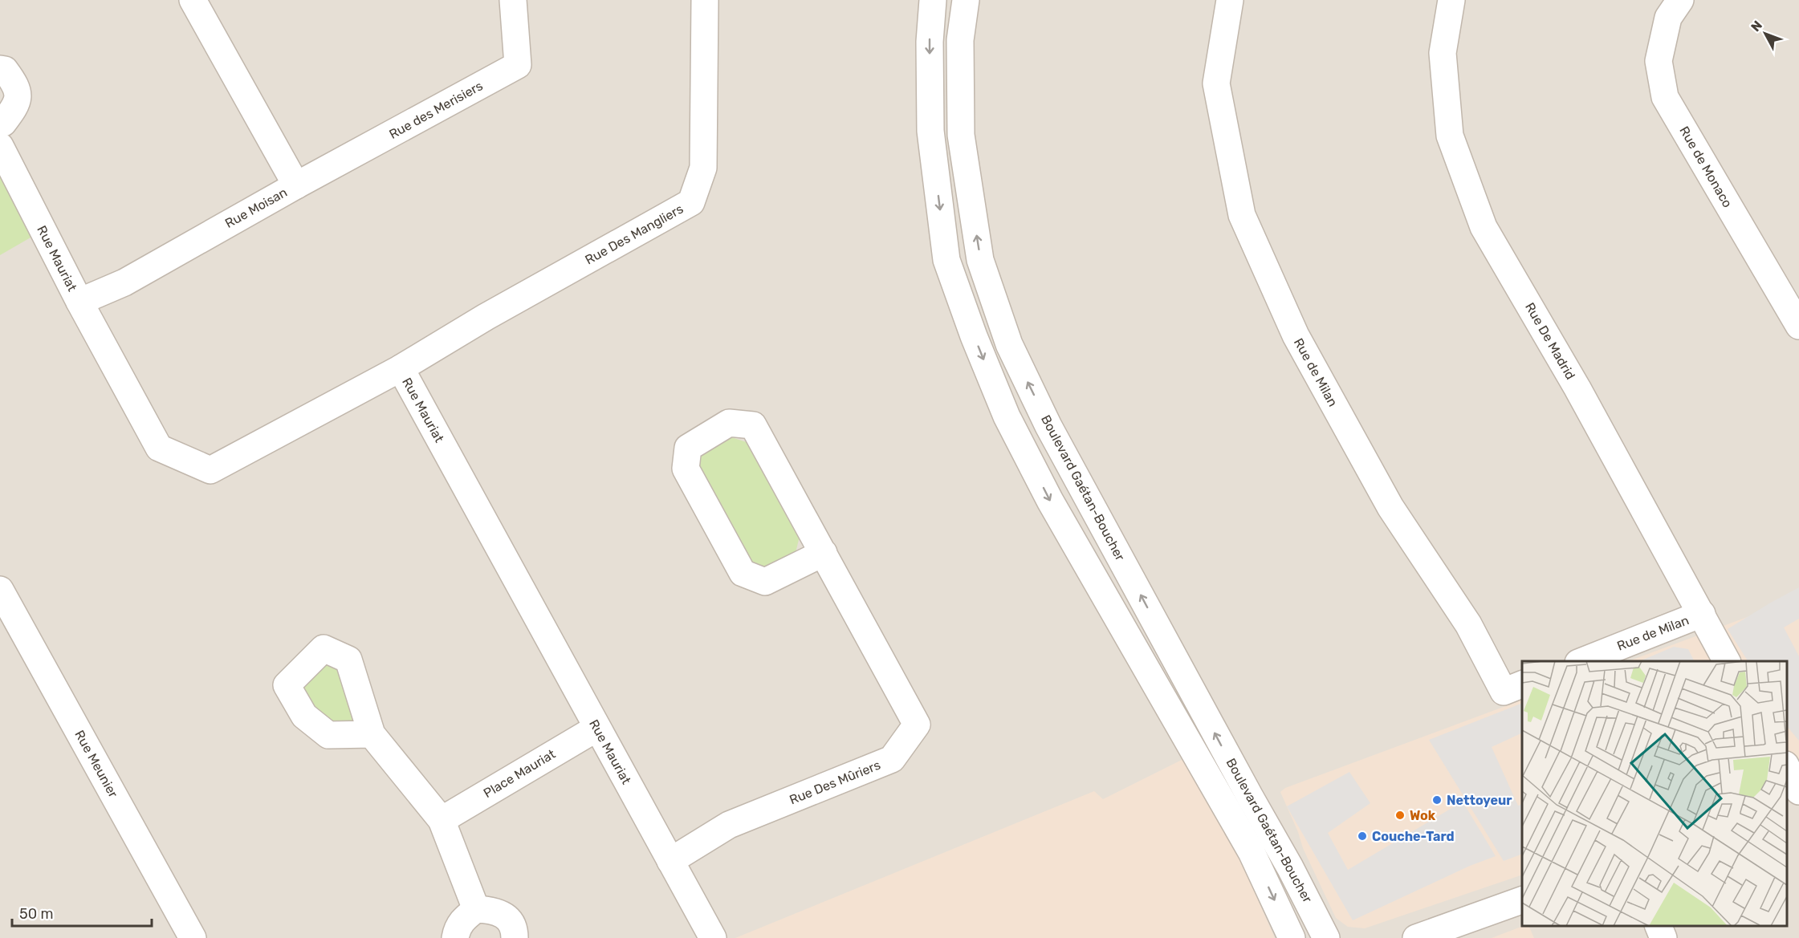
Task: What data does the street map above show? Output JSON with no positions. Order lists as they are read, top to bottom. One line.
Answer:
{"streets":{"street":["Rue des Merisiers","Rue de Monaco","Rue Moisan","Rue Des Mangliers","Rue Mauriat","Rue De Madrid","Rue de Milan","Boulevard Gaétan-Boucher","Rue Meunier","Place Mauriat","Rue Des Mûriers"]},"crossings":[["Rue des Merisiers","Rue Moisan"],["Rue Moisan","Rue Mauriat"],["Rue Des Mangliers","Rue Mauriat"],["Rue Mauriat","Place Mauriat"],["Rue Mauriat","Rue Des Mûriers"],["Rue De Madrid","Rue de Milan"]],"places":["Nettoyeur","Wok","Couche-Tard"],"scale_bar":"50 m","north":"top left"}
